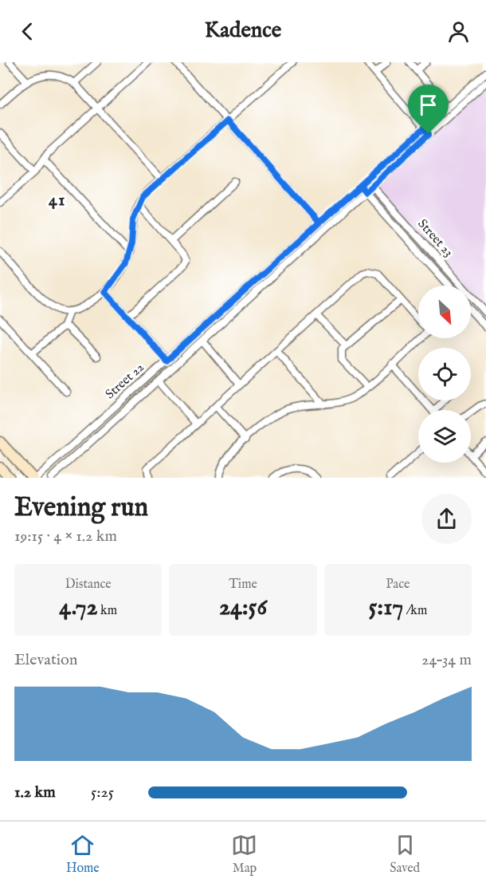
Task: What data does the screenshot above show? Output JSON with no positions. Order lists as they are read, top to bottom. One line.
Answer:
{"streets":{"street":["Street 23","Street 22"]},"crossings":[["Street 23","Street 22"]],"districts":["41"],"north":"bottom right","page":{"header":"Kadence","heading":["Evening run","19:15 · 4 × 1.2 km"],"stats":[["Distance","4.72 km"],["Time","24:56"],["Pace","5:17 /km"]],"chart":["Elevation","24–34 m"],"list":[{"name":"1.2 km","note":"5:25"}],"tabs":["Home","Map","Saved"]}}
